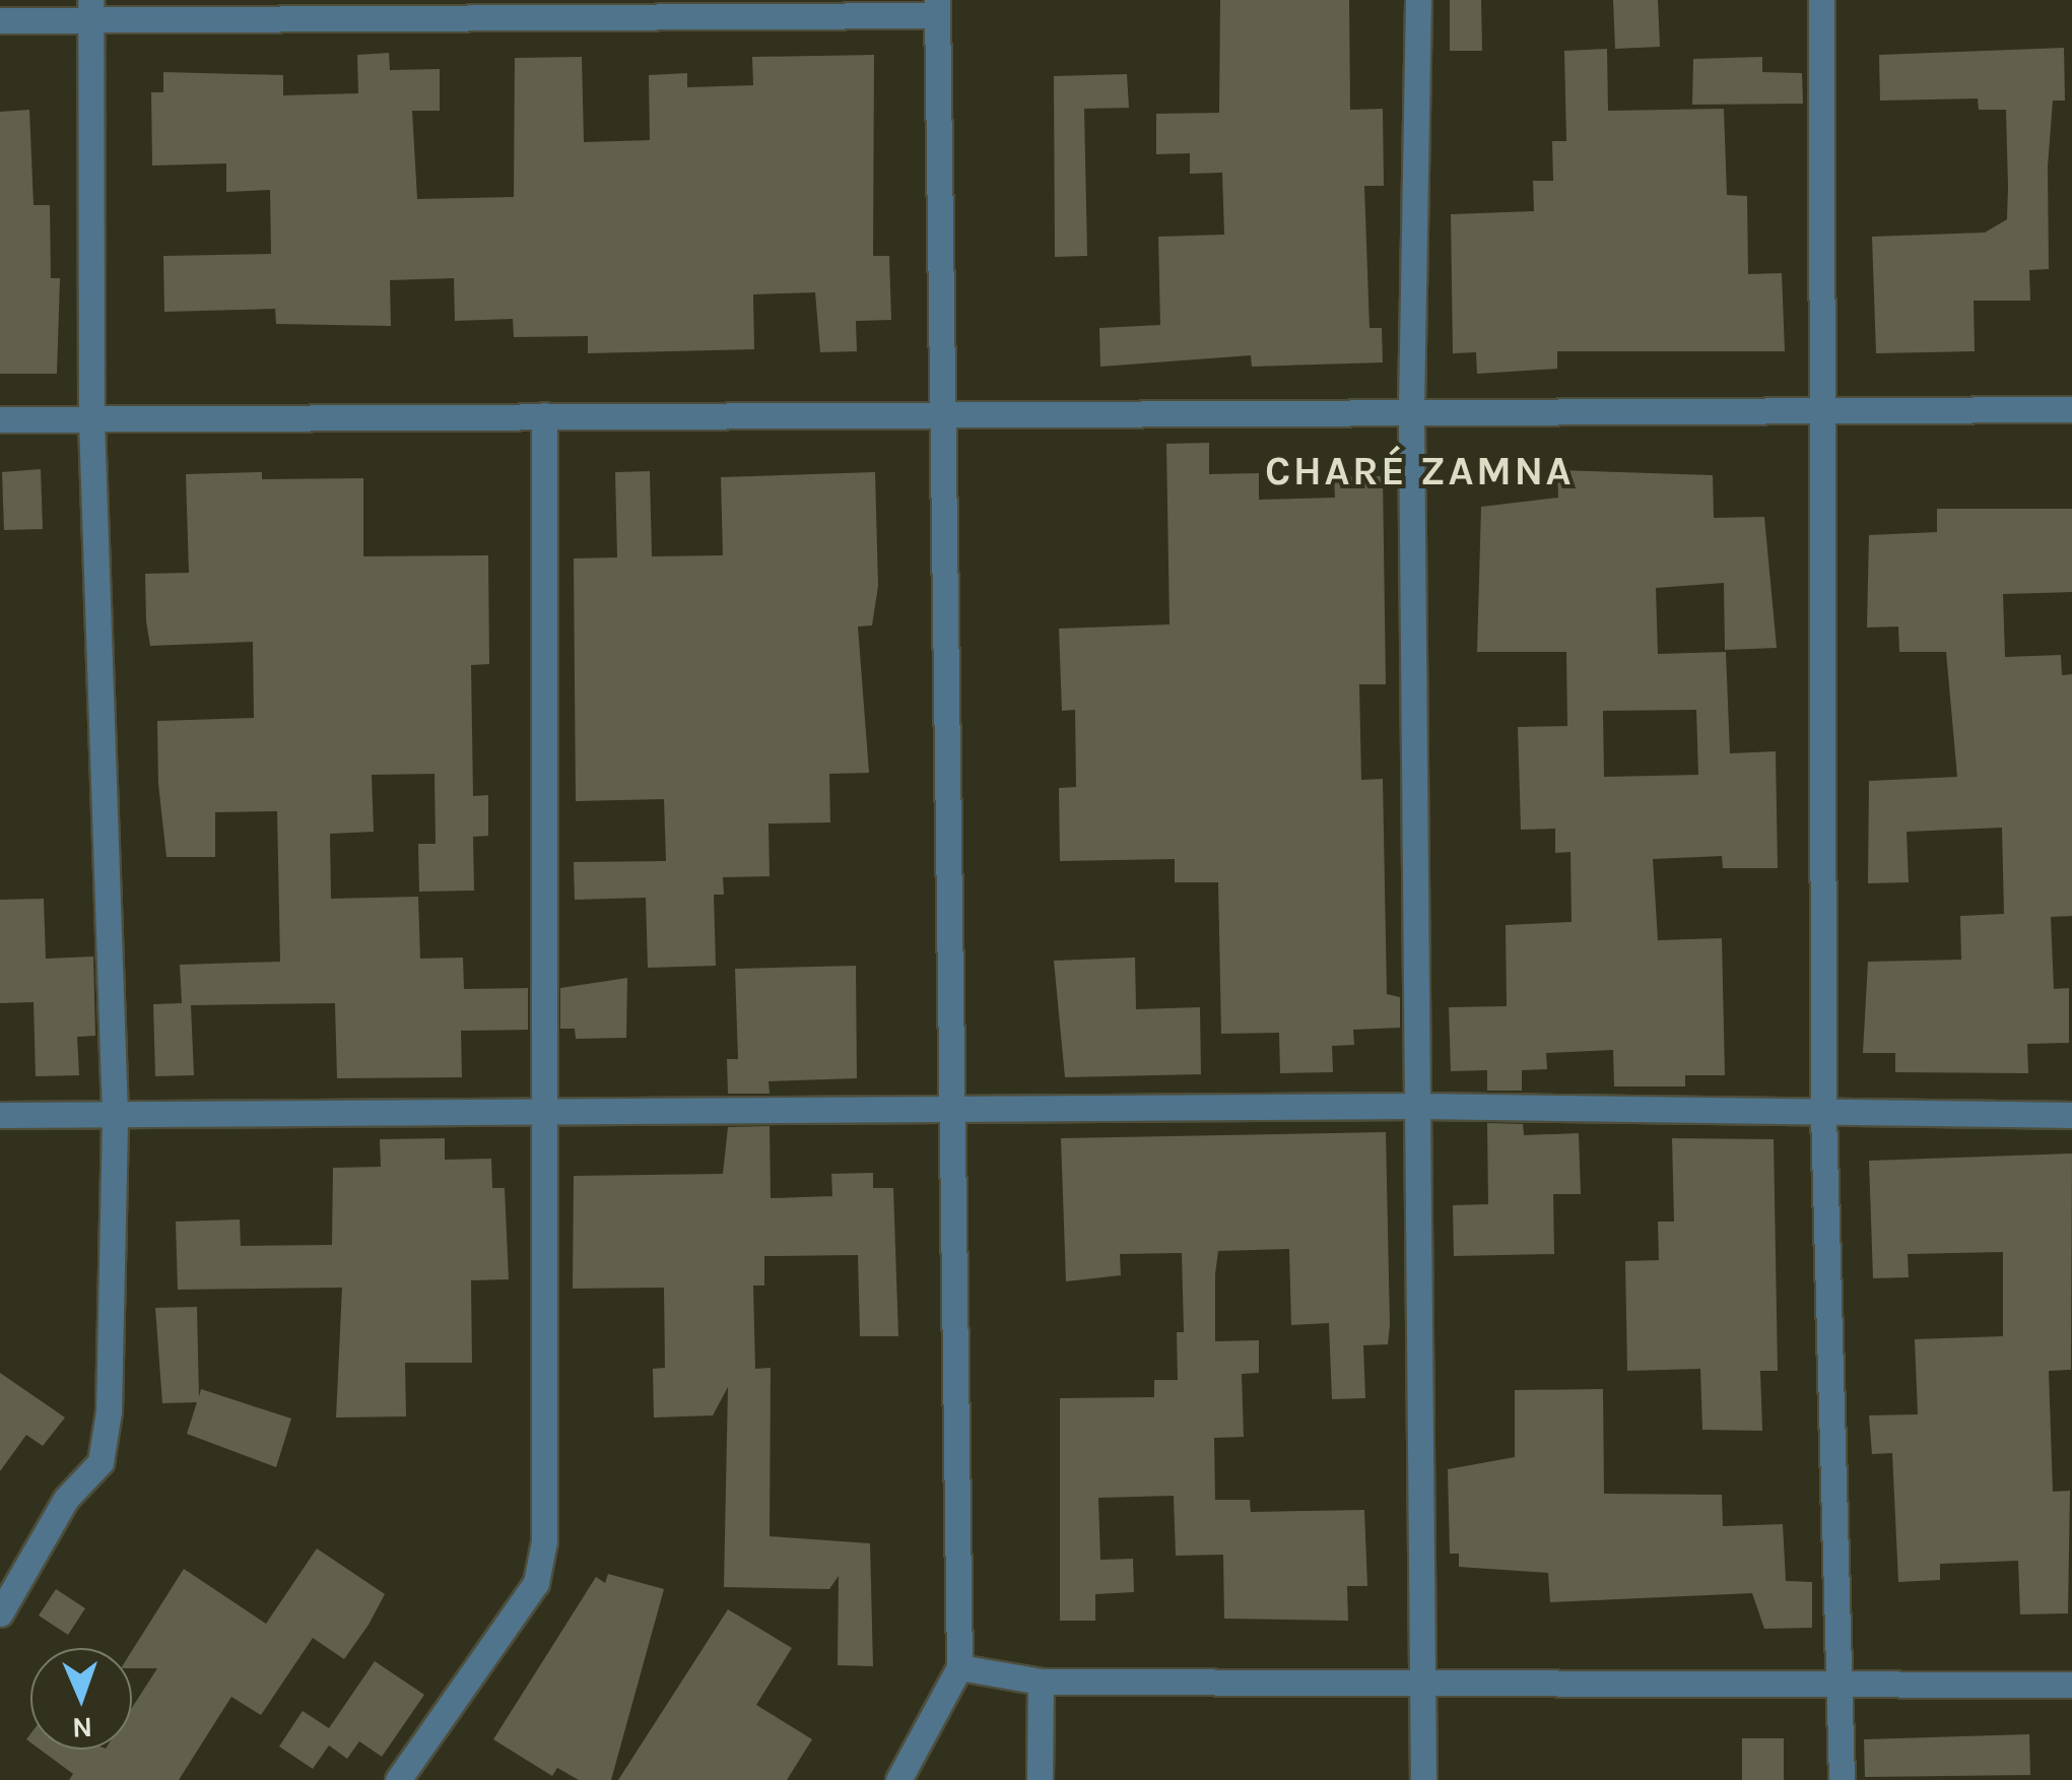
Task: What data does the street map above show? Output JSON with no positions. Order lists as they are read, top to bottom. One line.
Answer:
{"districts":["CHARÉ ZAMNA"],"north":"bottom"}
